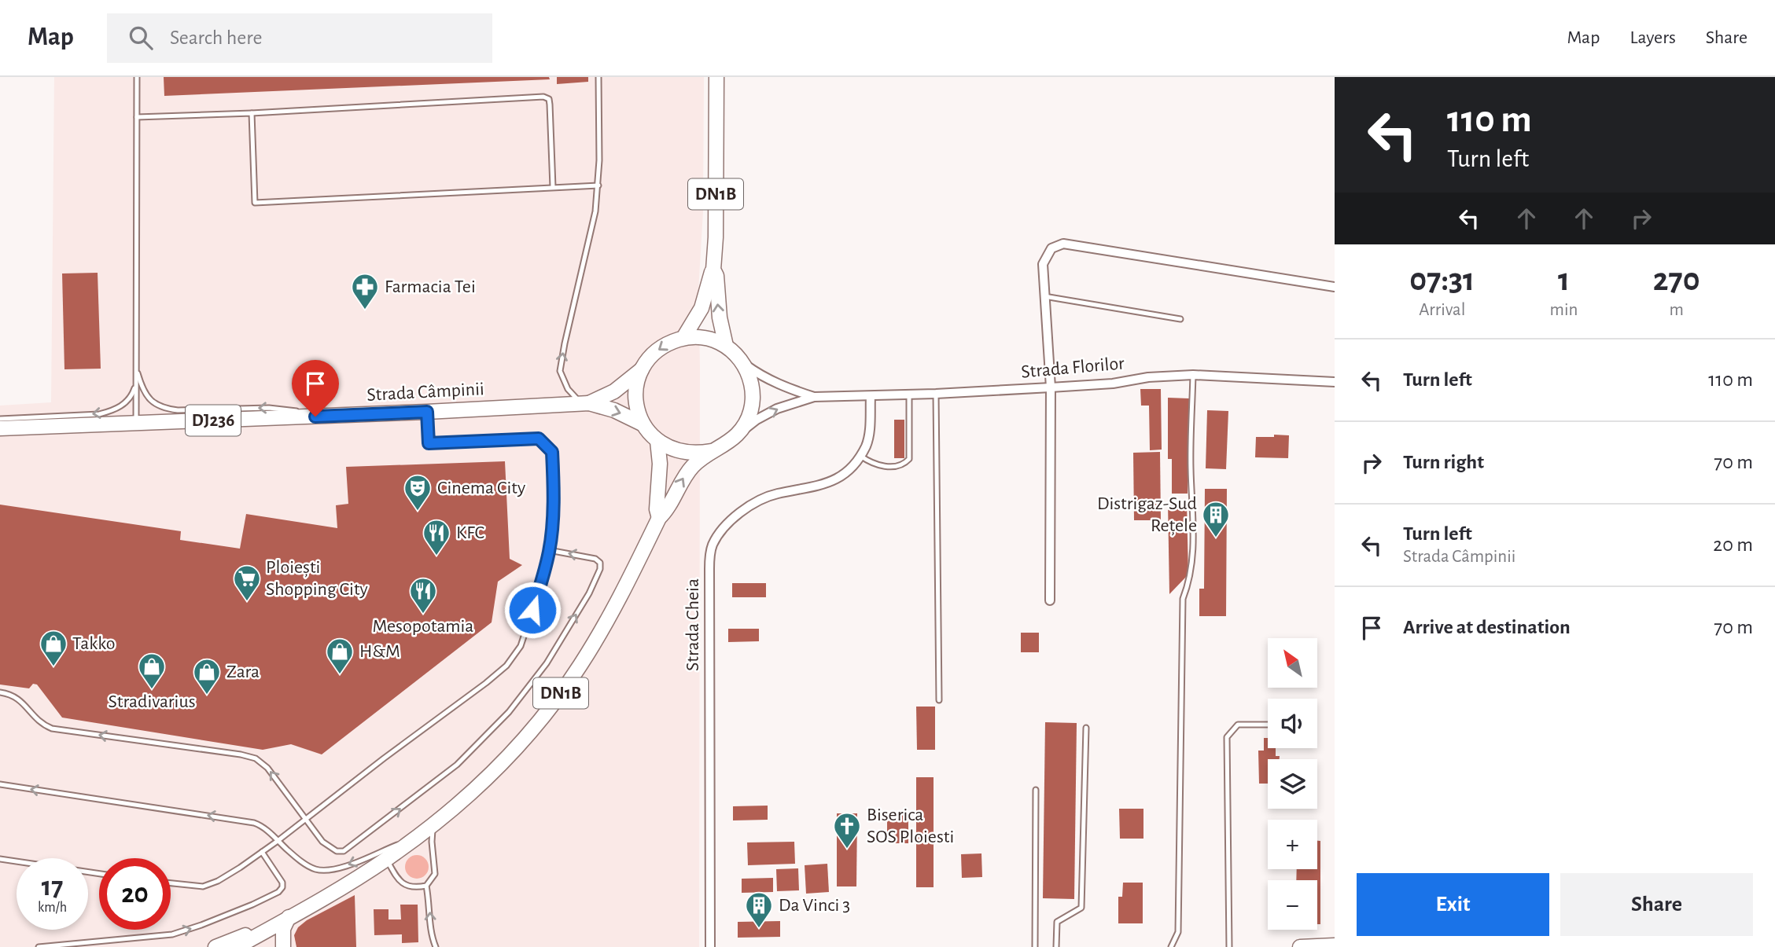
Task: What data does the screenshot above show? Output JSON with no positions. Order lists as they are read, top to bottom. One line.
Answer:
{"streets":{"main road":["DN1B","Strada Câmpinii","DJ236"],"street":["Strada Florilor","Strada Cheia"]},"crossings":[["DN1B","DJ236"],["Strada Florilor","Strada Cheia"],["Strada Câmpinii","DJ236"]],"places":{"pharmacy":["Farmacia Tei"],"theatre":["Cinema City"],"building":["Distrigaz-Sud Rețele","Da Vinci 3"],"restaurant":["KFC","Mesopotamia"],"supermarket":["Ploiești Shopping City"],"shop":["Takko","H&M","Stradivarius","Zara"],"church":["Biserica SOS Ploiesti"]},"north":"top left","page":{"header":"Map","search":"Search here","nav":["Map","Layers","Share"],"turn":["110 m","Turn left"],"eta":["07:31","Arrival","1","min","270","m"],"list":[{"name":"Turn left","value":"110 m"},{"name":"Turn right","value":"70 m"},{"name":"Turn left","note":"Strada Câmpinii","value":"20 m"},{"name":"Arrive at destination","value":"70 m"}],"map_buttons":["+","−"],"speed":"17 km/h","limit":"20","buttons":["Exit","Share"]}}
